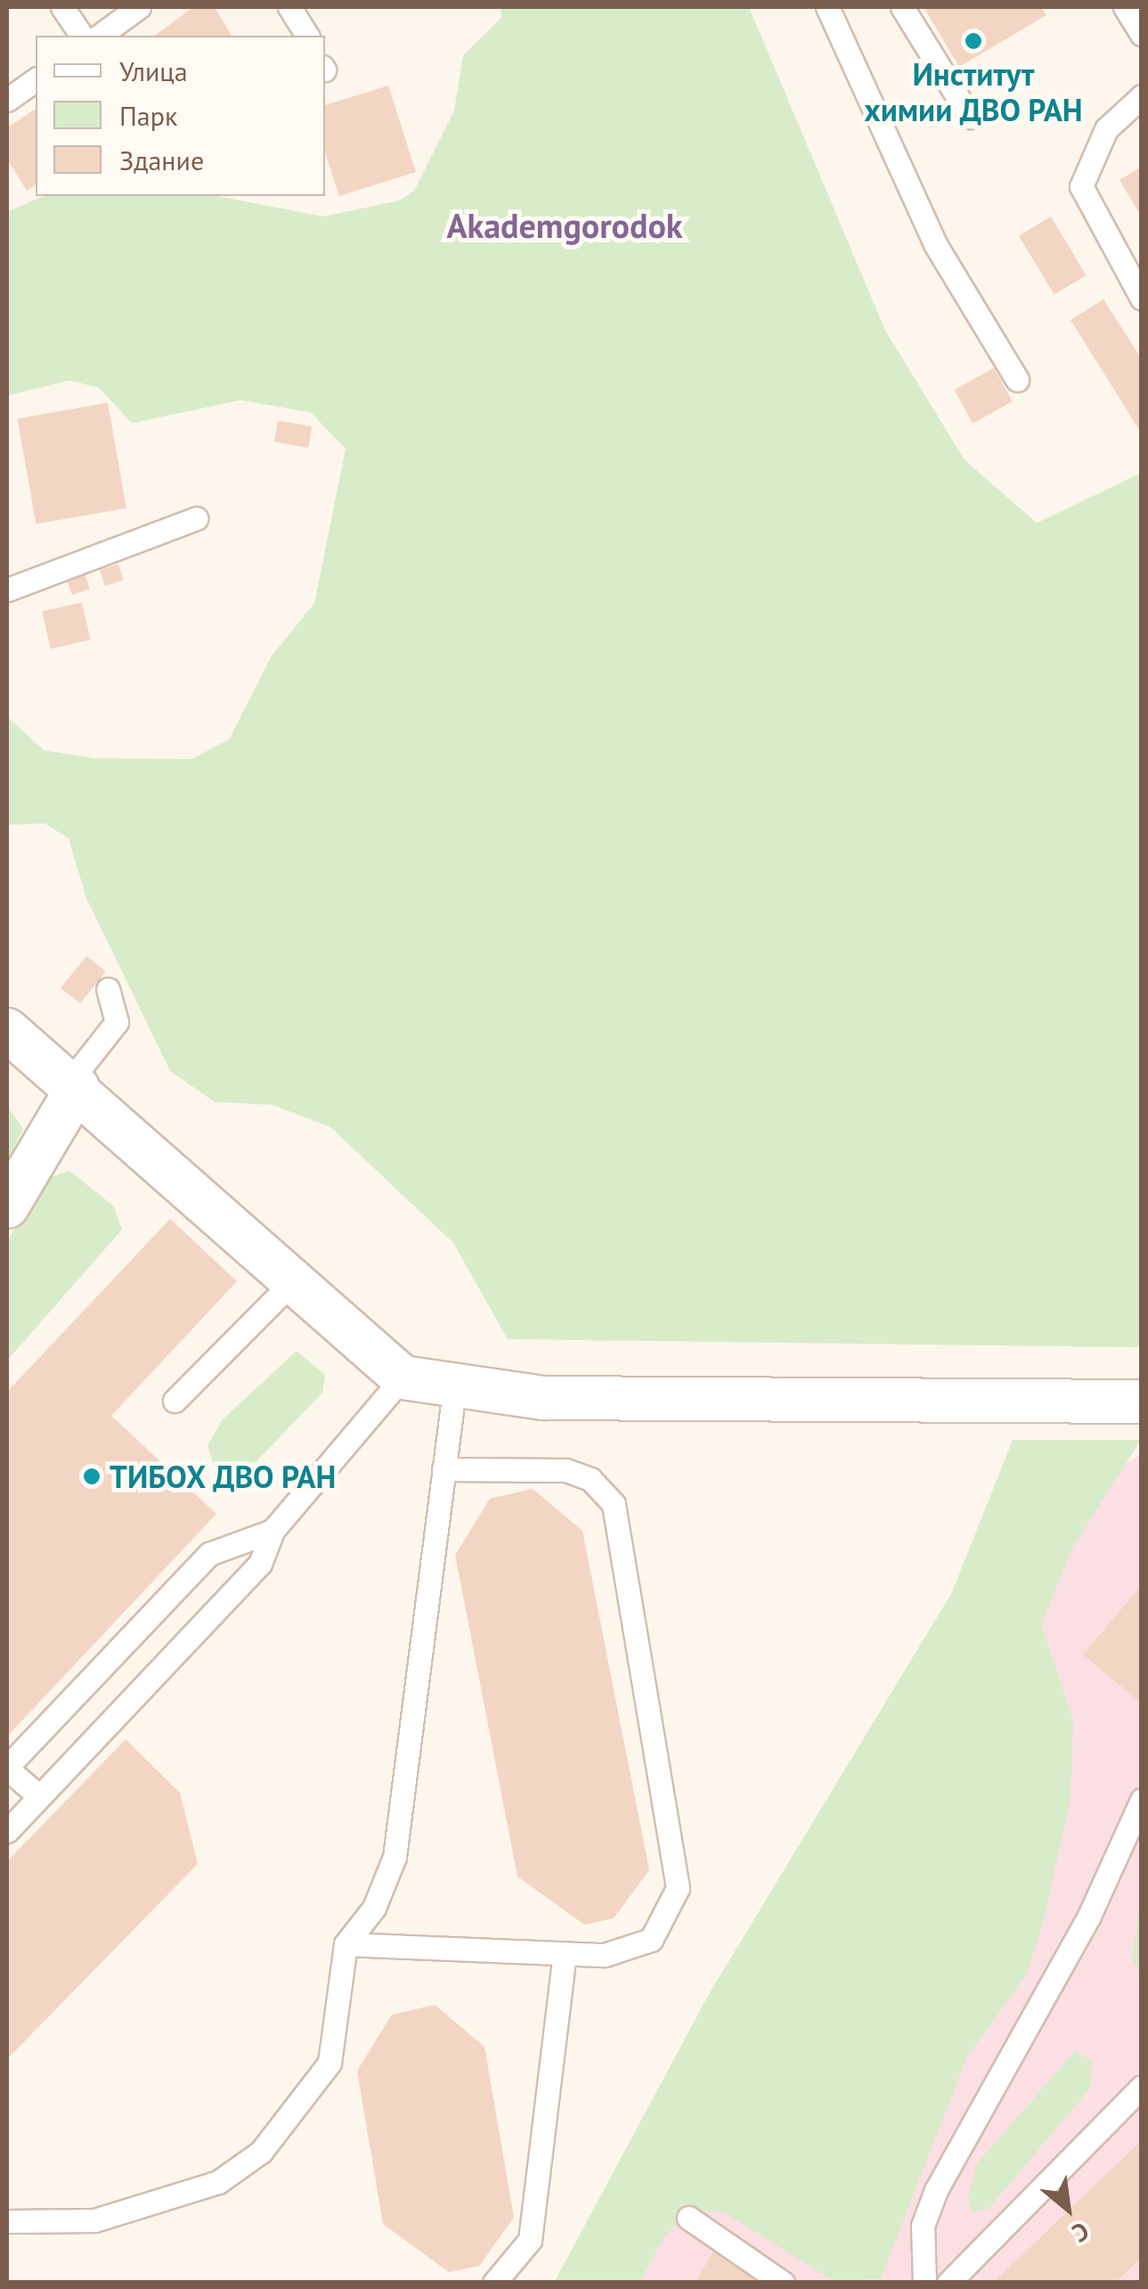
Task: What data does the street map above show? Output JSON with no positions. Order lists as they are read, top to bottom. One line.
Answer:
{"districts":["Akademgorodok"],"places":["Институт химии ДВО РАН","ТИБОХ ДВО РАН"],"legend":["Улица","Парк","Здание"],"north":"bottom right"}
